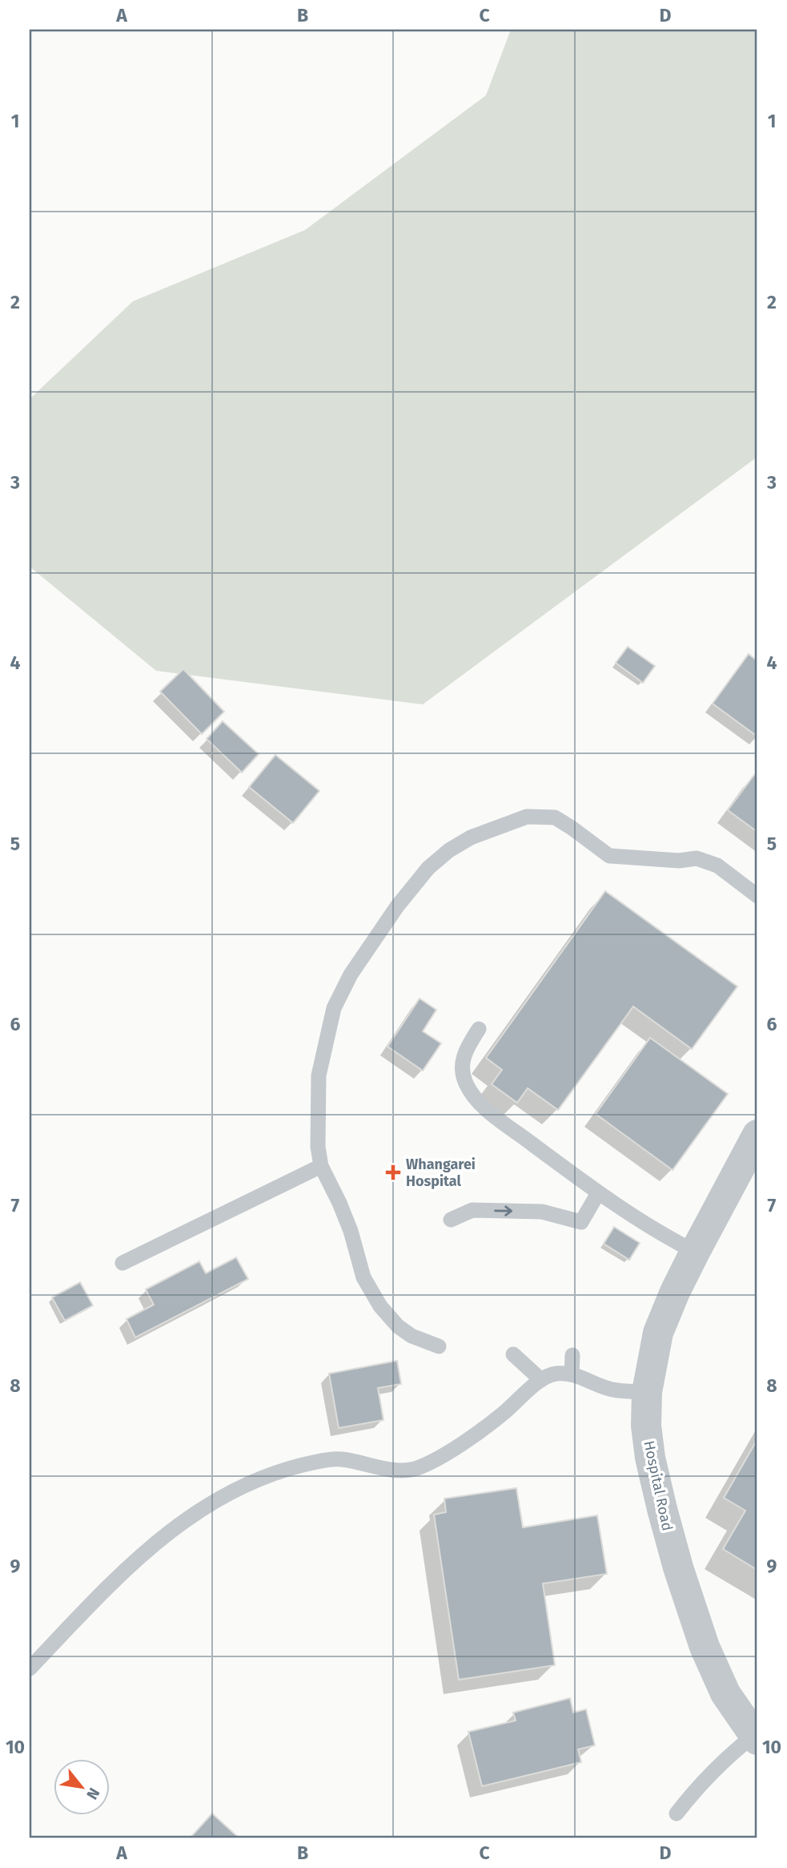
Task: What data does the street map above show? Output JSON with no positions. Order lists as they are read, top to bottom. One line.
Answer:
{"streets":{"street":["Hospital Road"]},"places":{"health":["Whangarei Hospital"]},"north":"bottom right","grid":{"columns":["A","B","C","D"],"rows":["1","2","3","4","5","6","7","8","9","10"]}}
